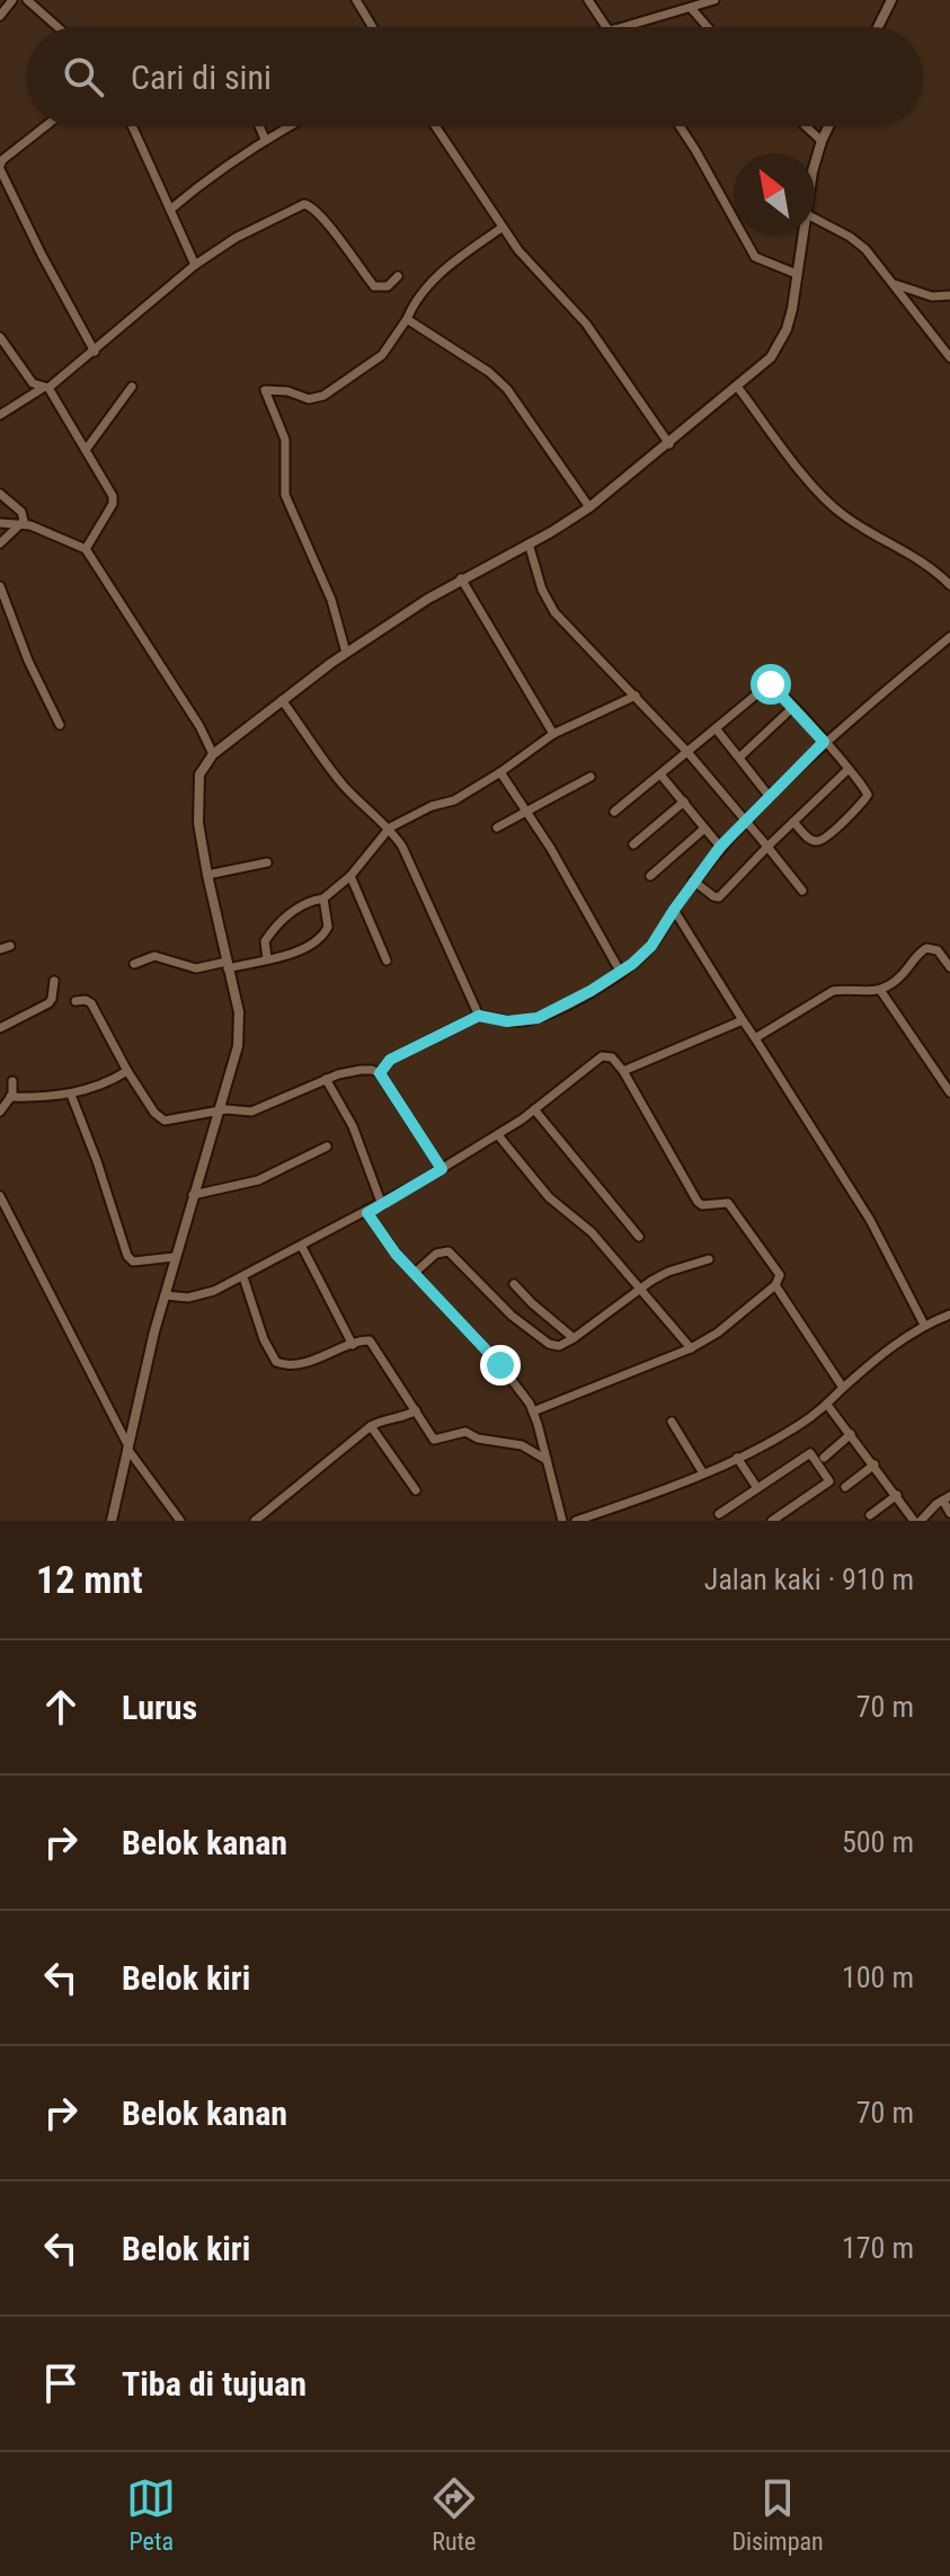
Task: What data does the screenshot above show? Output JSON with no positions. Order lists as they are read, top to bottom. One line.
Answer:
{"north":"top left","page":{"search":"Cari di sini","heading":["12 mnt","Jalan kaki · 910 m"],"list":[["Lurus","70 m"],["Belok kanan","500 m"],["Belok kiri","100 m"],["Belok kanan","70 m"],["Belok kiri","170 m"],"Tiba di tujuan"],"nav":["Peta","Rute","Disimpan"]}}
